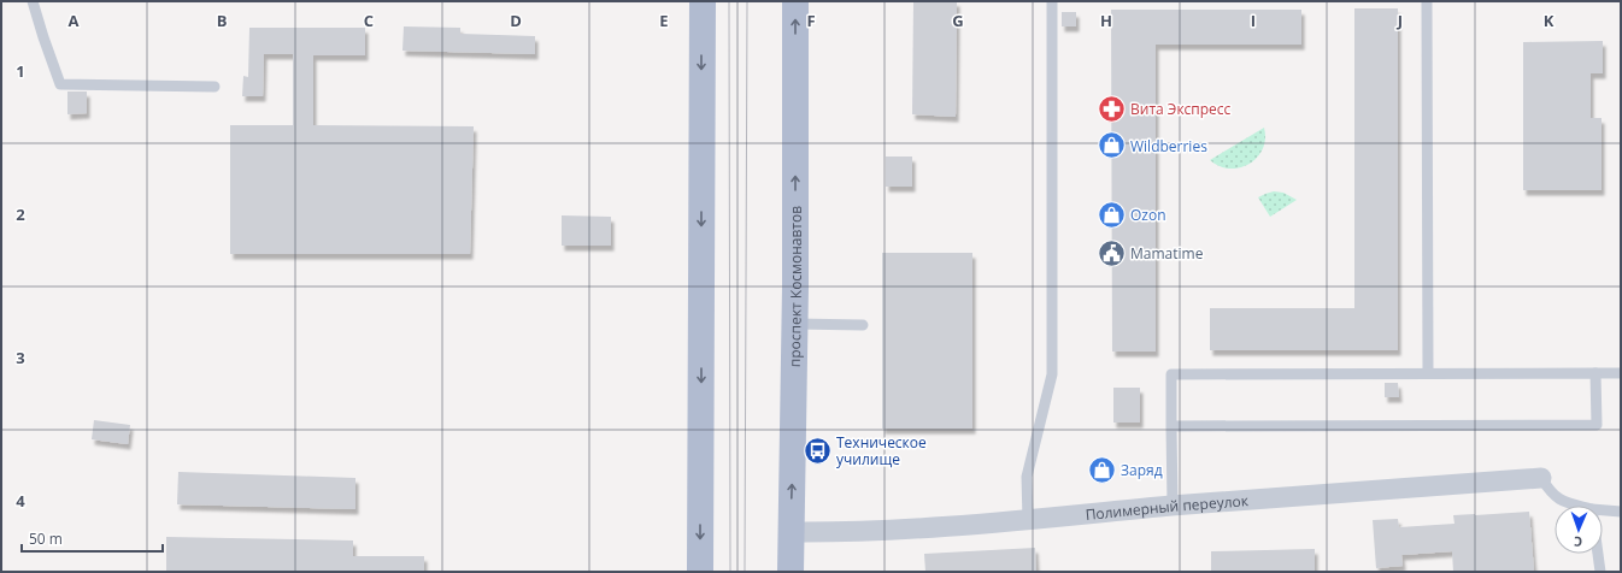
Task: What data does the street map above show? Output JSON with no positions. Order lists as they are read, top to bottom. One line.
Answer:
{"streets":{"main road":["проспект Космонавтов"],"street":["Полимерный переулок"]},"crossings":[["проспект Космонавтов","Полимерный переулок"]],"places":{"pharmacy":["Вита Экспресс"],"shop":["Wildberries","Ozon","Заряд"],"public building":["Mamatime"],"bus stop":["Техническое училище"]},"scale_bar":"50 m","north":"bottom","grid":{"columns":["A","B","C","D","E","F","G","H","I","J","K"],"rows":["1","2","3","4"]}}
